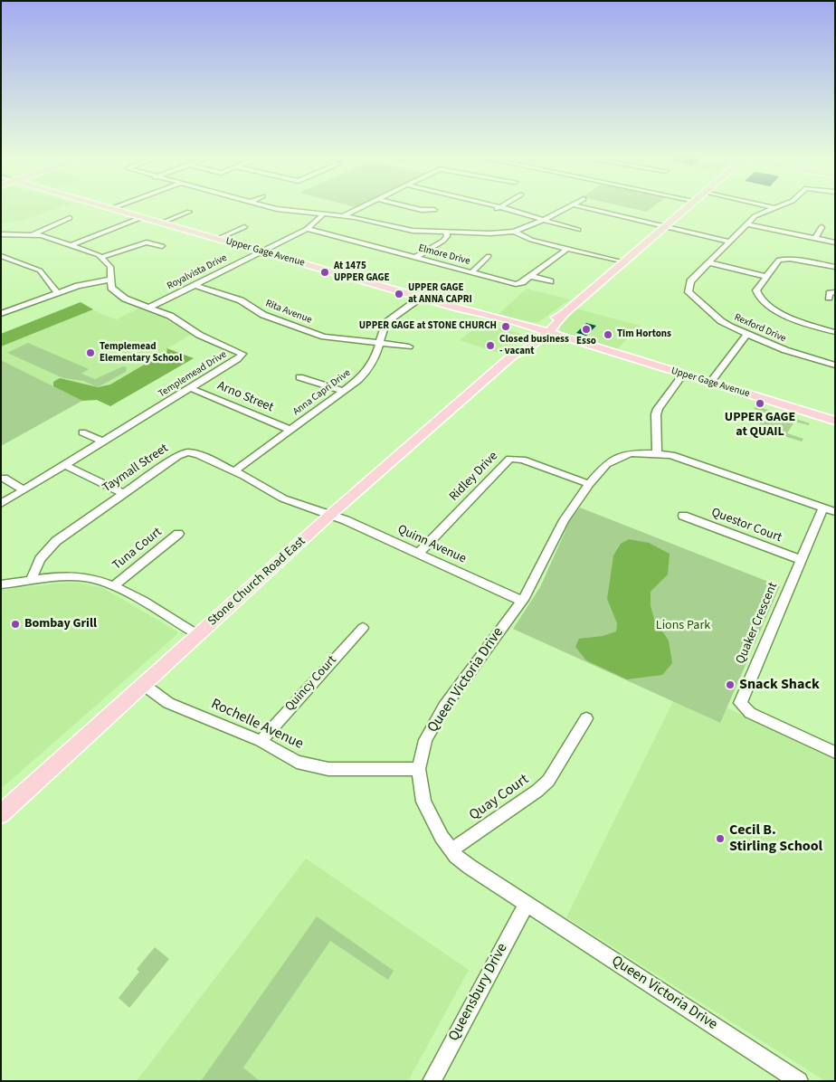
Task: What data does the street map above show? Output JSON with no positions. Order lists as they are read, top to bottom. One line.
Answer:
{"streets":{"main road":["Upper Gage Avenue","Stone Church Road East"],"street":["Elmore Drive","Royalvista Drive","Rita Avenue","Rexford Drive","Templemead Drive","Anna Capri Drive","Arno Street","Taymall Street","Ridley Drive","Questor Court","Quinn Avenue","Tuna Court","Quaker Crescent","Queen Victoria Drive","Quincy Court","Rochelle Avenue","Quay Court","Queensbury Drive"]},"crossings":[["Upper Gage Avenue","Royalvista Drive"],["Upper Gage Avenue","Anna Capri Drive"],["Upper Gage Avenue","Stone Church Road East"],["Elmore Drive","Royalvista Drive"],["Royalvista Drive","Rita Avenue"],["Royalvista Drive","Templemead Drive"],["Rita Avenue","Anna Capri Drive"],["Templemead Drive","Arno Street"],["Anna Capri Drive","Arno Street"],["Anna Capri Drive","Taymall Street"],["Taymall Street","Quinn Avenue"],["Taymall Street","Stone Church Road East"],["Ridley Drive","Quinn Avenue"],["Ridley Drive","Queen Victoria Drive"],["Questor Court","Quaker Crescent"],["Quinn Avenue","Stone Church Road East"],["Quinn Avenue","Queen Victoria Drive"],["Stone Church Road East","Rochelle Avenue"],["Quaker Crescent","Queen Victoria Drive"],["Queen Victoria Drive","Rochelle Avenue"],["Queen Victoria Drive","Quay Court"],["Queen Victoria Drive","Queensbury Drive"],["Quincy Court","Rochelle Avenue"]],"parks":["Lions Park"],"places":["At 1475 UPPER GAGE","UPPER GAGE at ANNA CAPRI","UPPER GAGE at STONE CHURCH","Esso","Tim Hortons","Closed business - vacant","Templemead Elementary School","UPPER GAGE at QUAIL","Bombay Grill","Snack Shack","Cecil B. Stirling School"]}
